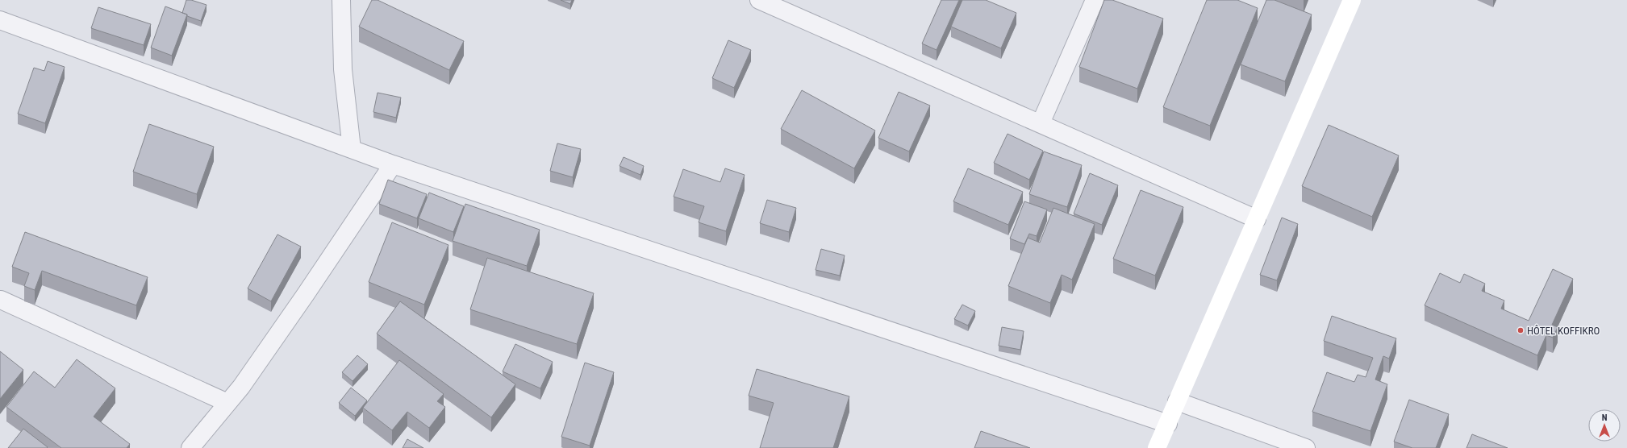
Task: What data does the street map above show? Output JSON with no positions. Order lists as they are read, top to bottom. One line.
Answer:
{"places":["HÔTEL KOFFIKRO"],"north":"top"}
